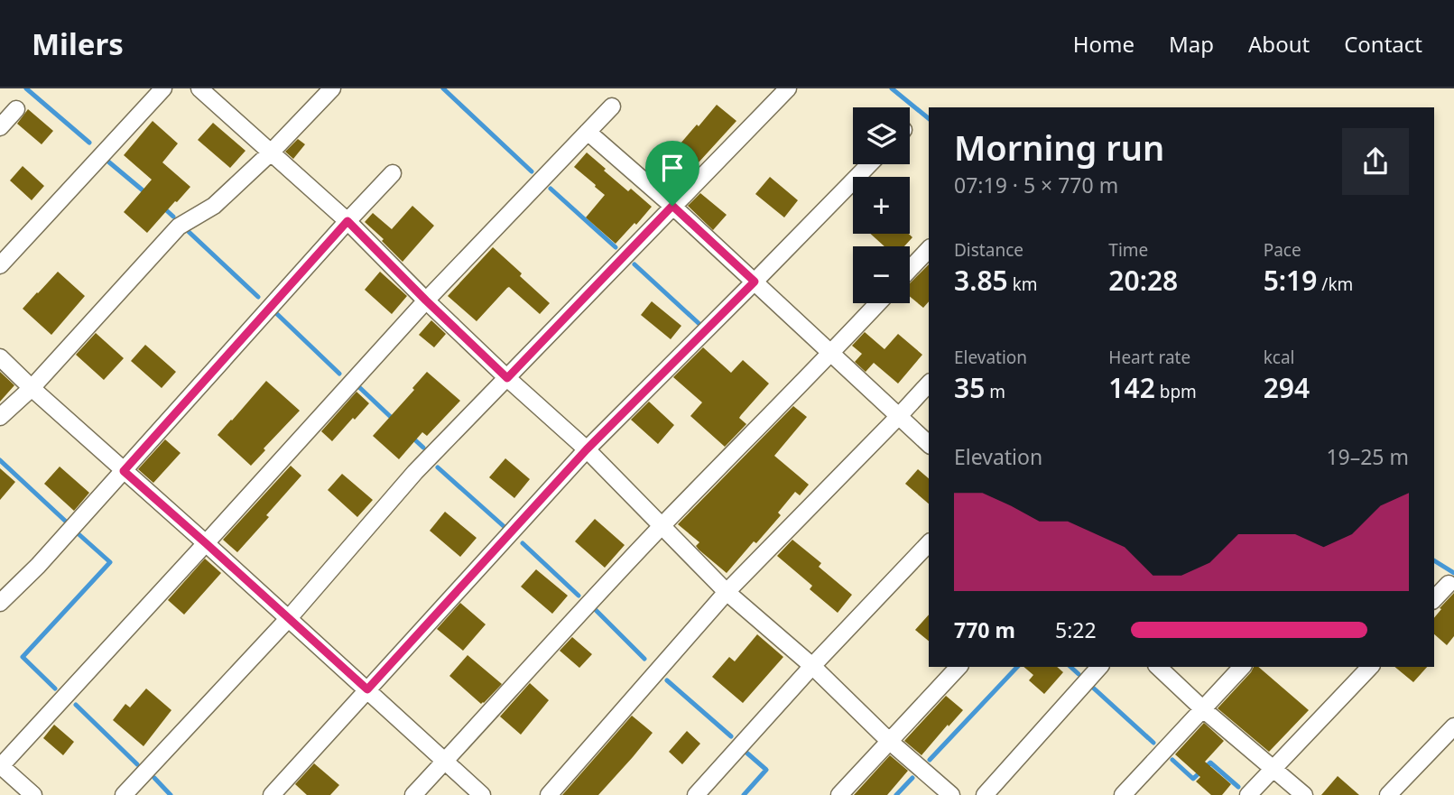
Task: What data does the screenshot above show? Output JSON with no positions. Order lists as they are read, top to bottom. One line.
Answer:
{"page":{"header":"Milers","nav":["Home","Map","About","Contact"],"map_buttons":["+","−"],"heading":["Morning run","07:19 · 5 × 770 m"],"stats":[["Distance","3.85 km"],["Time","20:28"],["Pace","5:19 /km"],["Elevation","35 m"],["Heart rate","142 bpm"],["kcal","294"]],"chart":["Elevation","19–25 m"],"list":[{"name":"770 m","note":"5:22"}]}}
